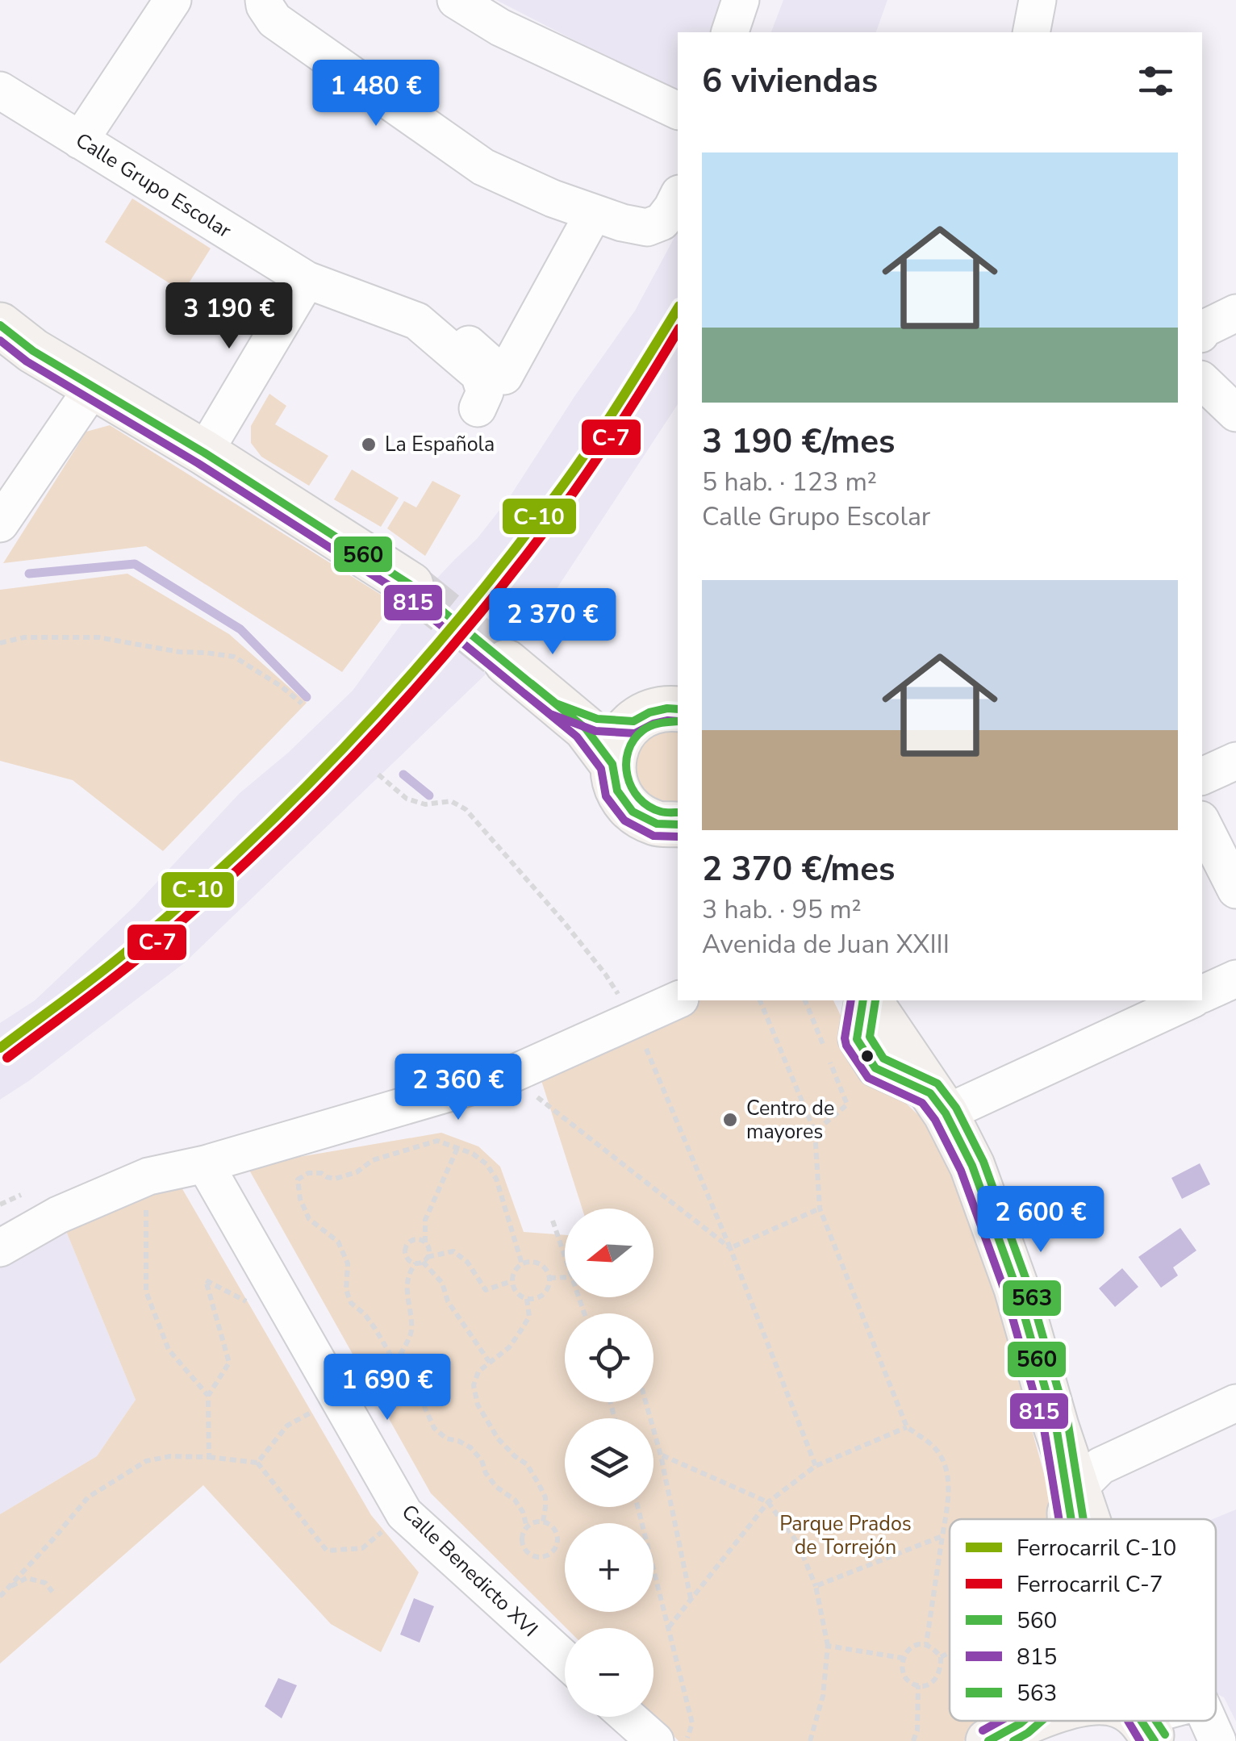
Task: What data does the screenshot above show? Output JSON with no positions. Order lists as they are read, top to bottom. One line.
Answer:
{"streets":{"street":["Calle Grupo Escolar","Calle Benedicto XVI"]},"parks":["Parque Prados de Torrejón"],"places":["La Española","Centro de mayores"],"lines":["rail line C-10","transit line 560","rail line C-7","transit line 815","transit line 563"],"legend":["Ferrocarril C-10","Ferrocarril C-7","560","815","563"],"north":"left","page":{"heading":"6 viviendas","price":["1 480 €","3 190 €","2 370 €","2 360 €","2 600 €","1 690 €"],"list":[{"name":"3 190 €/mes","note":"5 hab. · 123 m² · Calle Grupo Escolar"},{"name":"2 370 €/mes","note":"3 hab. · 95 m² · Avenida de Juan XXIII"}],"map_buttons":["+","−"]}}
